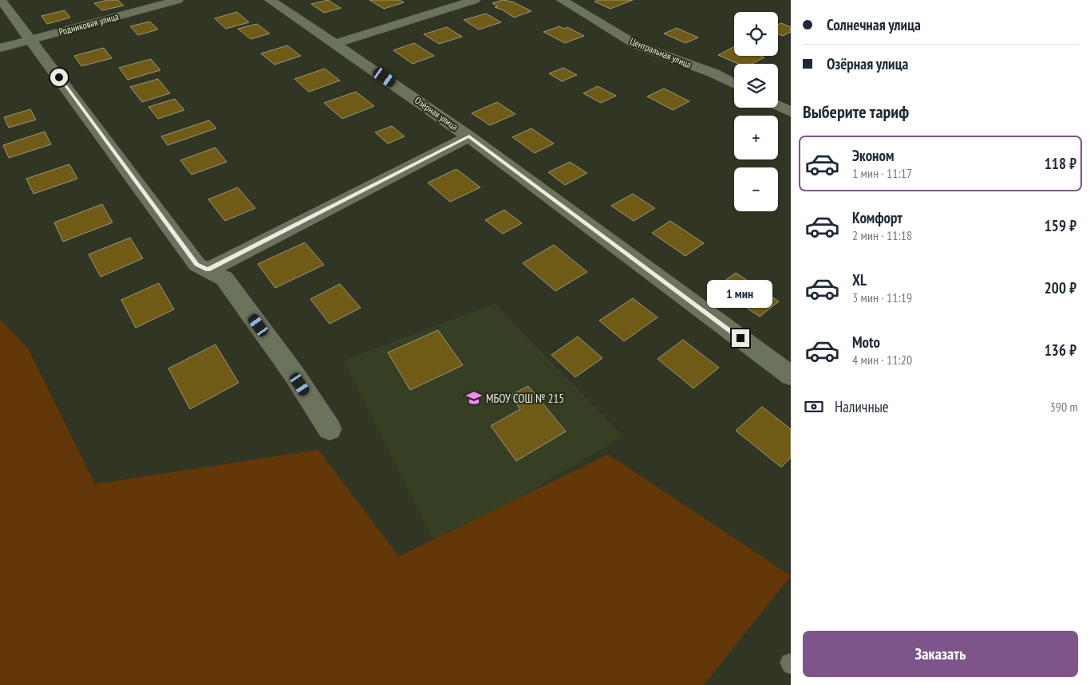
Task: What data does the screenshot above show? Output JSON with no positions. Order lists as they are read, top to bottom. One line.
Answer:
{"streets":{"street":["Родниковая улица","Центральная улица","Озёрная улица"]},"places":{"school or university":["МБОУ СОШ № 215"]},"page":{"banner":["Солнечная улица","Озёрная улица"],"map_buttons":["+","−"],"heading":"Выберите тариф","list":[{"name":"Эконом","note":"1 мин · 11:17","value":"118 ₽"},{"name":"Комфорт","note":"2 мин · 11:18","value":"159 ₽"},{"name":"XL","note":"3 мин · 11:19","value":"200 ₽"},{"name":"Moto","note":"4 мин · 11:20","value":"136 ₽"}],"bubble":"1 мин","pay":["Наличные","390 m"],"buttons":"Заказать"}}
